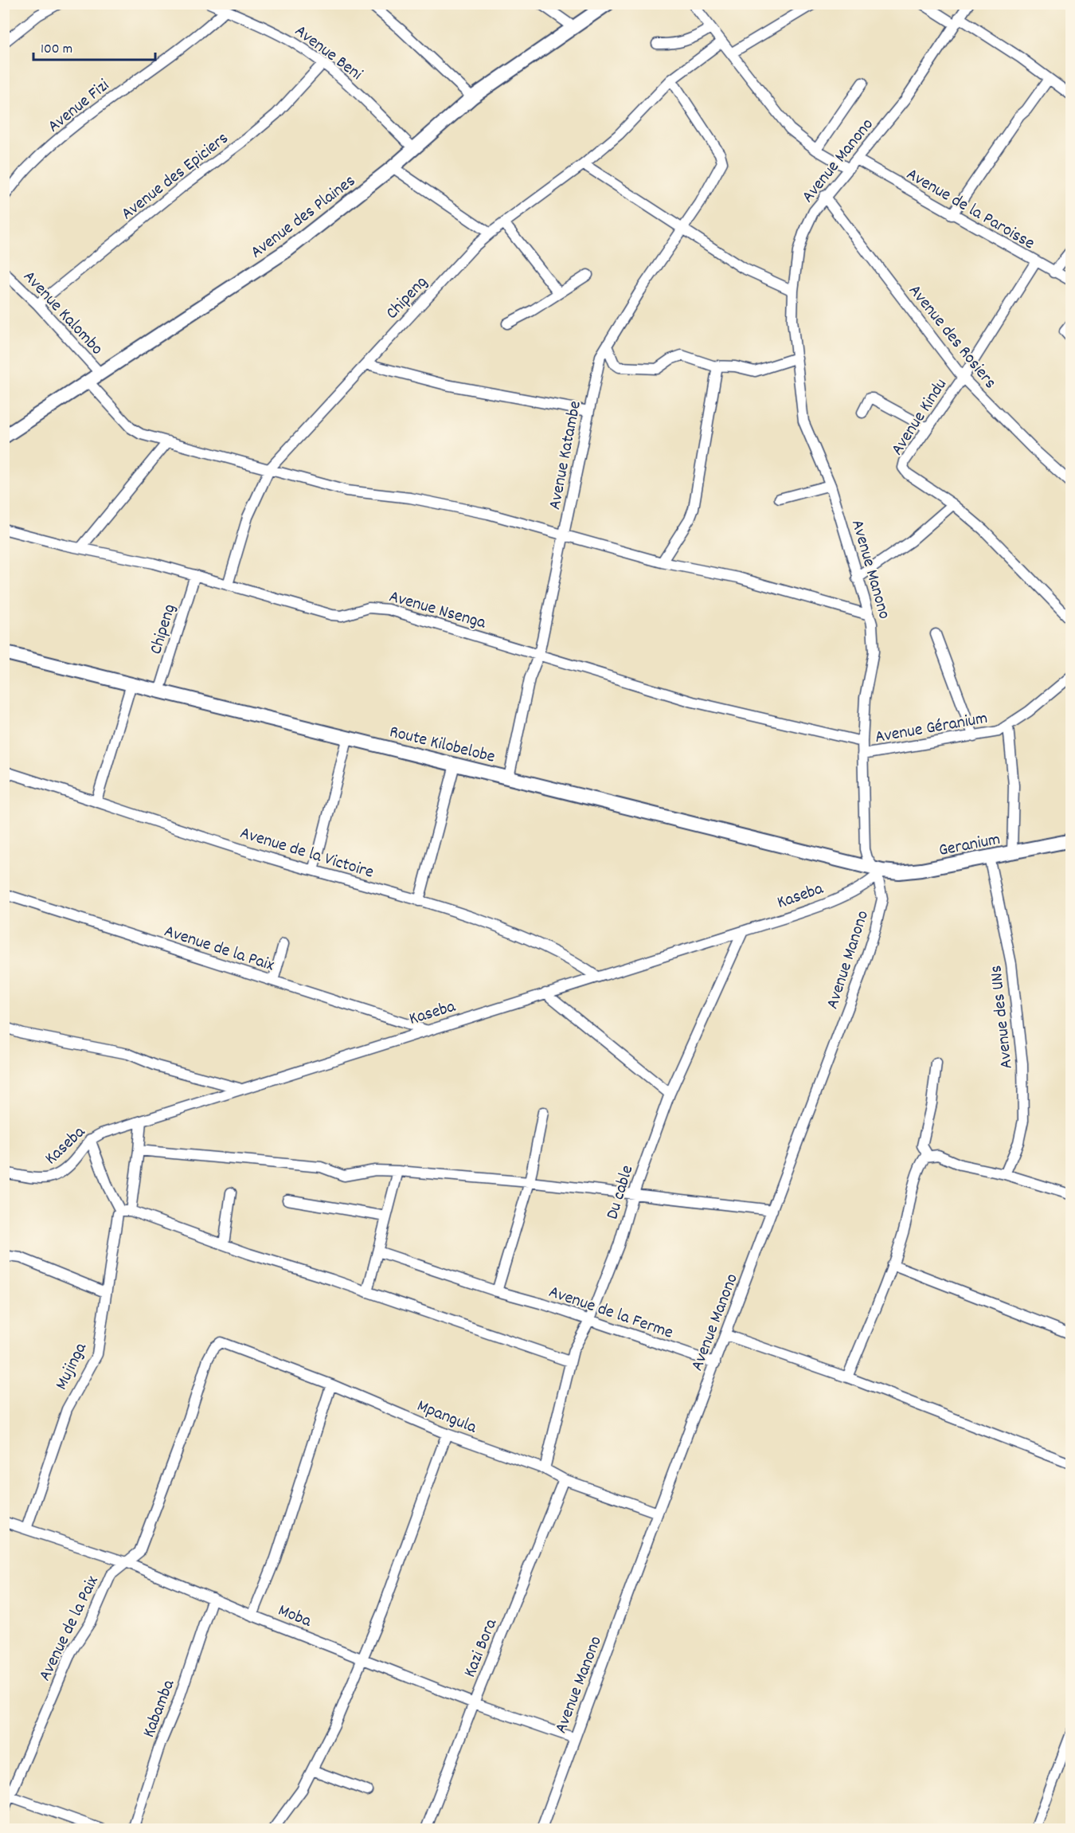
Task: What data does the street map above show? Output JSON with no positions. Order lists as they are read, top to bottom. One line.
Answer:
{"streets":{"street":["Avenue Beni","Avenue Fizi","Avenue Manono","Avenue des Epiciers","Avenue de la Paroisse","Avenue des Plaines","Chipeng","Avenue Kalombo","Avenue des Rosiers","Avenue Kindu","Avenue Katambe","Avenue Nsenga","Avenue Géranium","Route Kilobelobe","Geranium","Avenue de la Victoire","Kaseba","Avenue de la Paix","Avenue des UNs","Du cable","Avenue de la Ferme","Mujinga","Mpangula","Moba","Kazi Bora","Kabamba"]},"crossings":[["Avenue Beni","Avenue Fizi"],["Avenue Beni","Avenue des Epiciers"],["Avenue Beni","Avenue des Plaines"],["Avenue Manono","Avenue de la Paroisse"],["Avenue Manono","Avenue des Rosiers"],["Avenue Manono","Avenue Nsenga"],["Avenue Manono","Avenue Géranium"],["Avenue Manono","Route Kilobelobe"],["Avenue Manono","Geranium"],["Avenue Manono","Kaseba"],["Avenue Manono","Avenue de la Ferme"],["Avenue Manono","Mpangula"],["Avenue Manono","Moba"],["Avenue des Epiciers","Avenue Kalombo"],["Avenue de la Paroisse","Avenue Kindu"],["Avenue des Plaines","Avenue Kalombo"],["Chipeng","Avenue Katambe"],["Chipeng","Avenue Nsenga"],["Chipeng","Route Kilobelobe"],["Avenue des Rosiers","Avenue Kindu"],["Avenue Katambe","Avenue Nsenga"],["Avenue Katambe","Route Kilobelobe"],["Route Kilobelobe","Geranium"],["Route Kilobelobe","Kaseba"],["Geranium","Kaseba"],["Geranium","Avenue des UNs"],["Avenue de la Victoire","Kaseba"],["Kaseba","Avenue de la Paix"],["Kaseba","Du cable"],["Kaseba","Mujinga"],["Avenue de la Paix","Mpangula"],["Avenue de la Paix","Moba"],["Du cable","Avenue de la Ferme"],["Du cable","Mpangula"],["Mujinga","Moba"],["Mpangula","Kazi Bora"],["Moba","Kazi Bora"],["Moba","Kabamba"]],"scale_bar":"100 m"}
